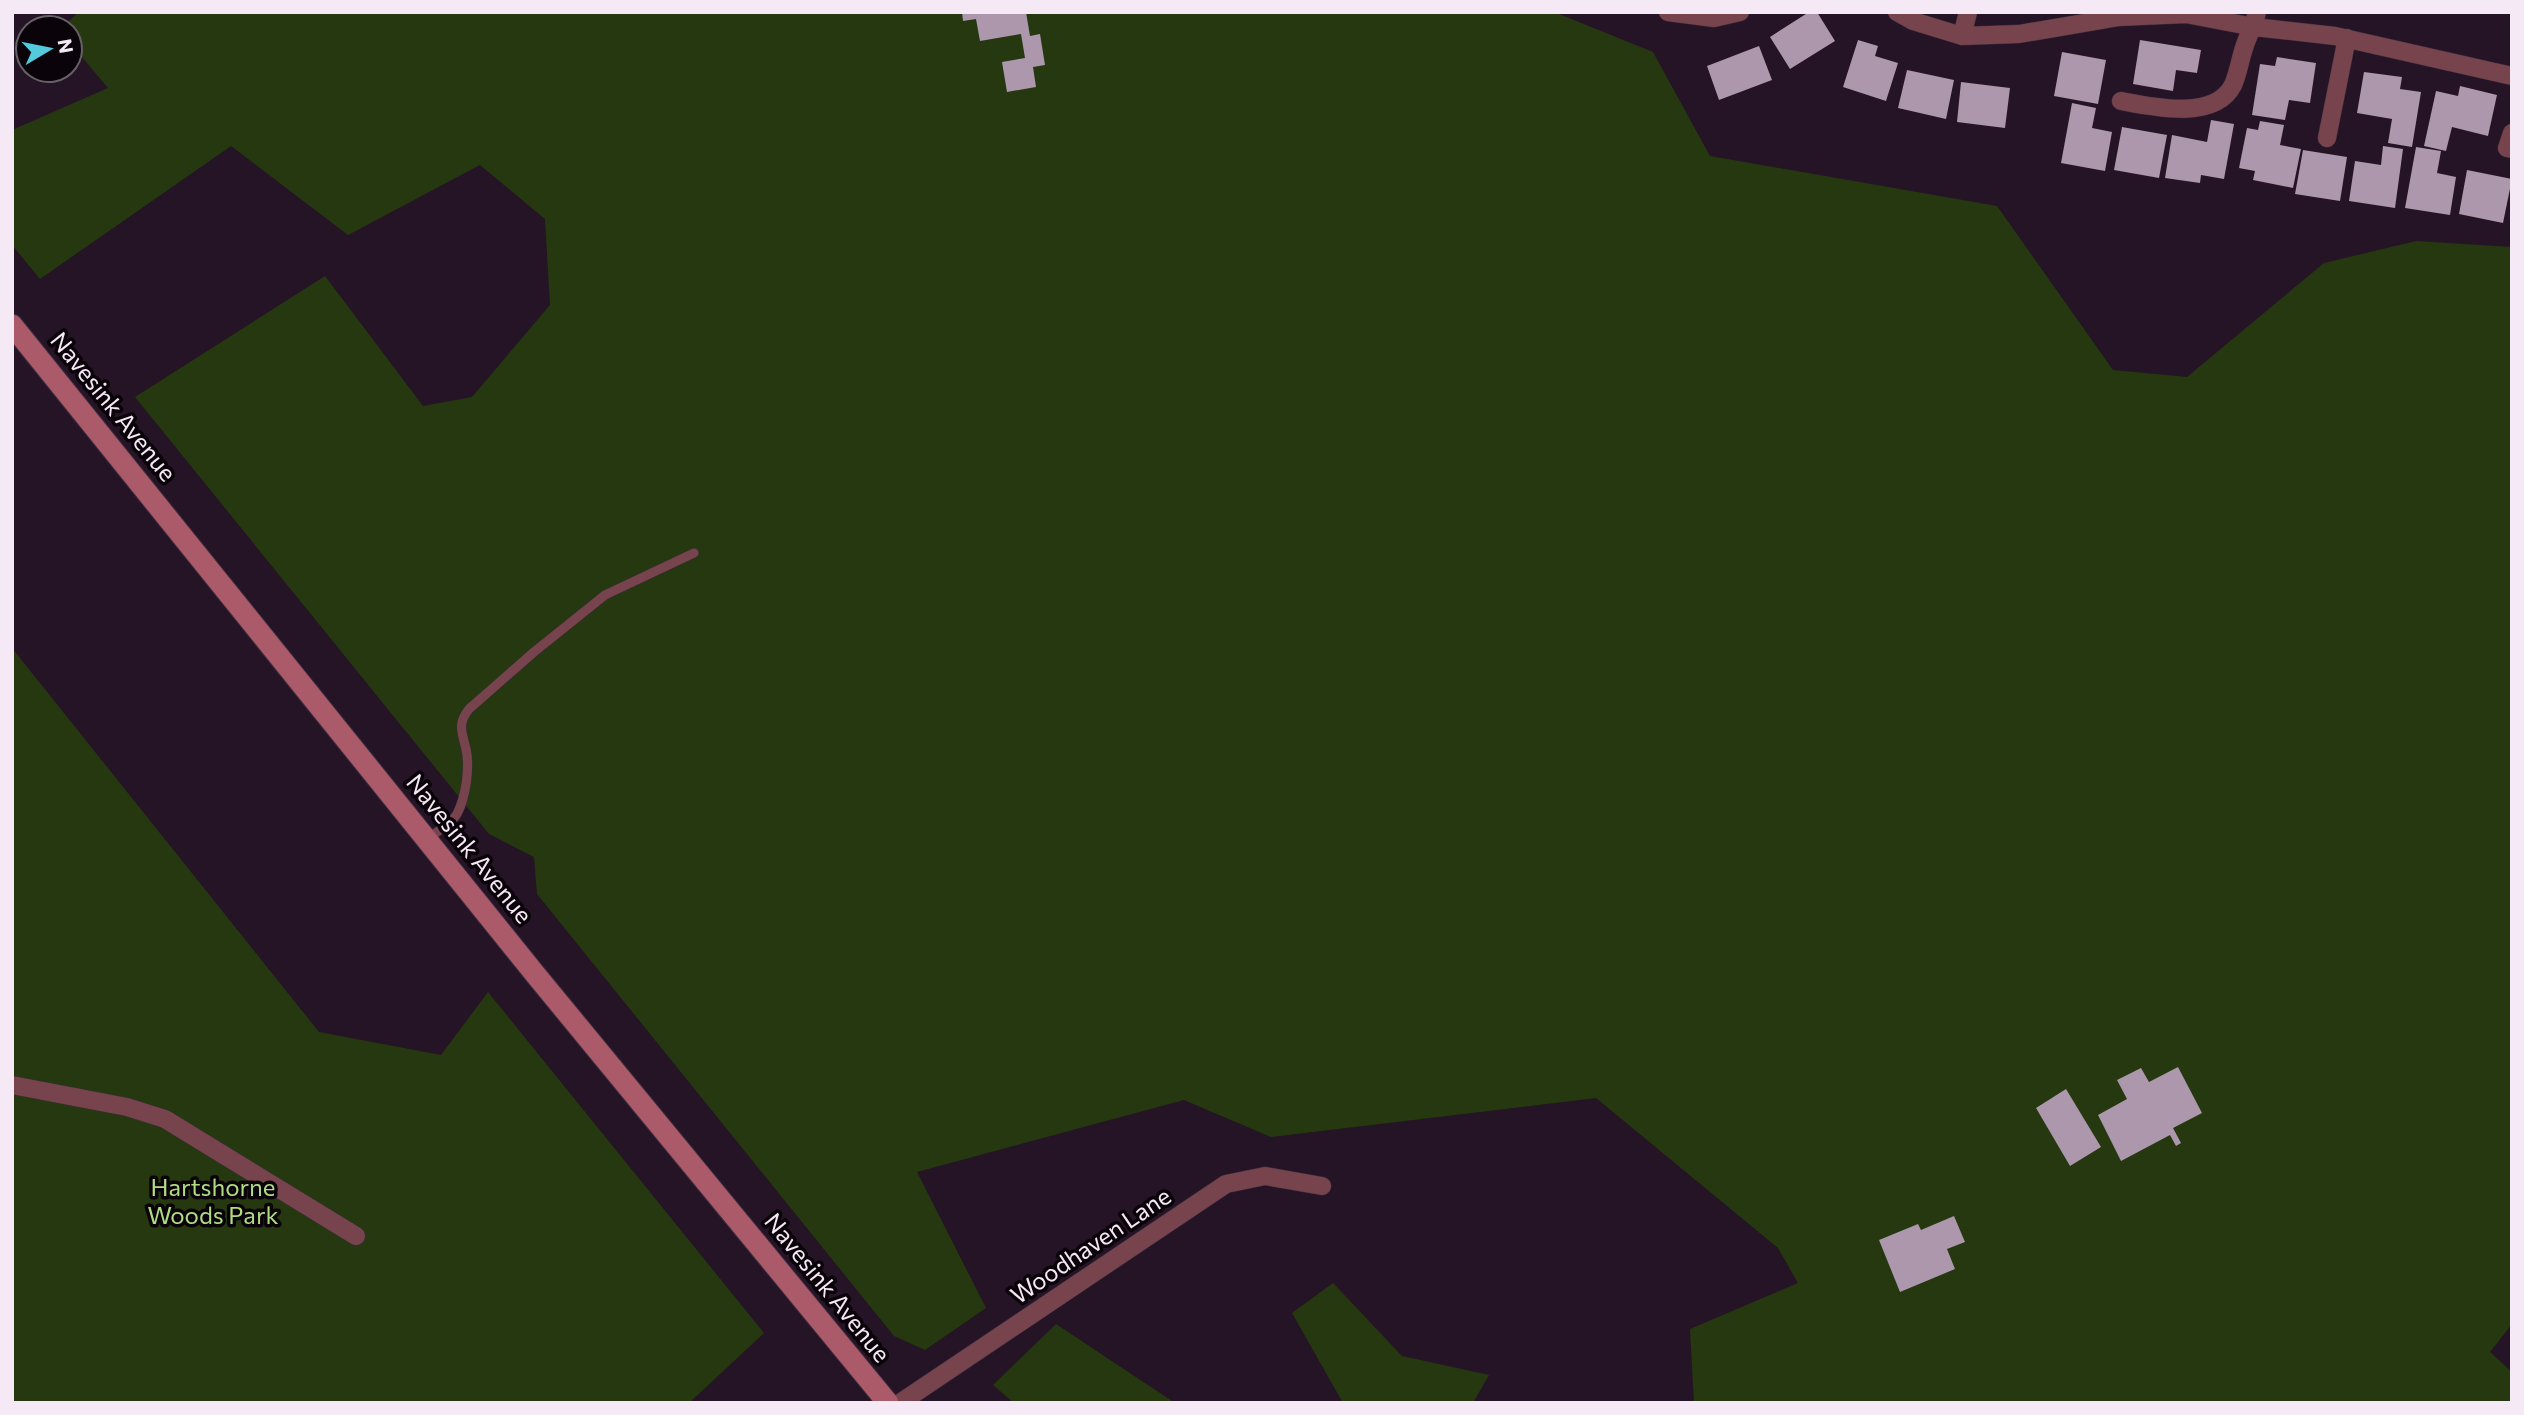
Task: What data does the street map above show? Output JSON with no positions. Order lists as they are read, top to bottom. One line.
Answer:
{"streets":{"main road":["Navesink Avenue"],"street":["Woodhaven Lane"]},"parks":["Hartshorne Woods Park"],"north":"right"}
